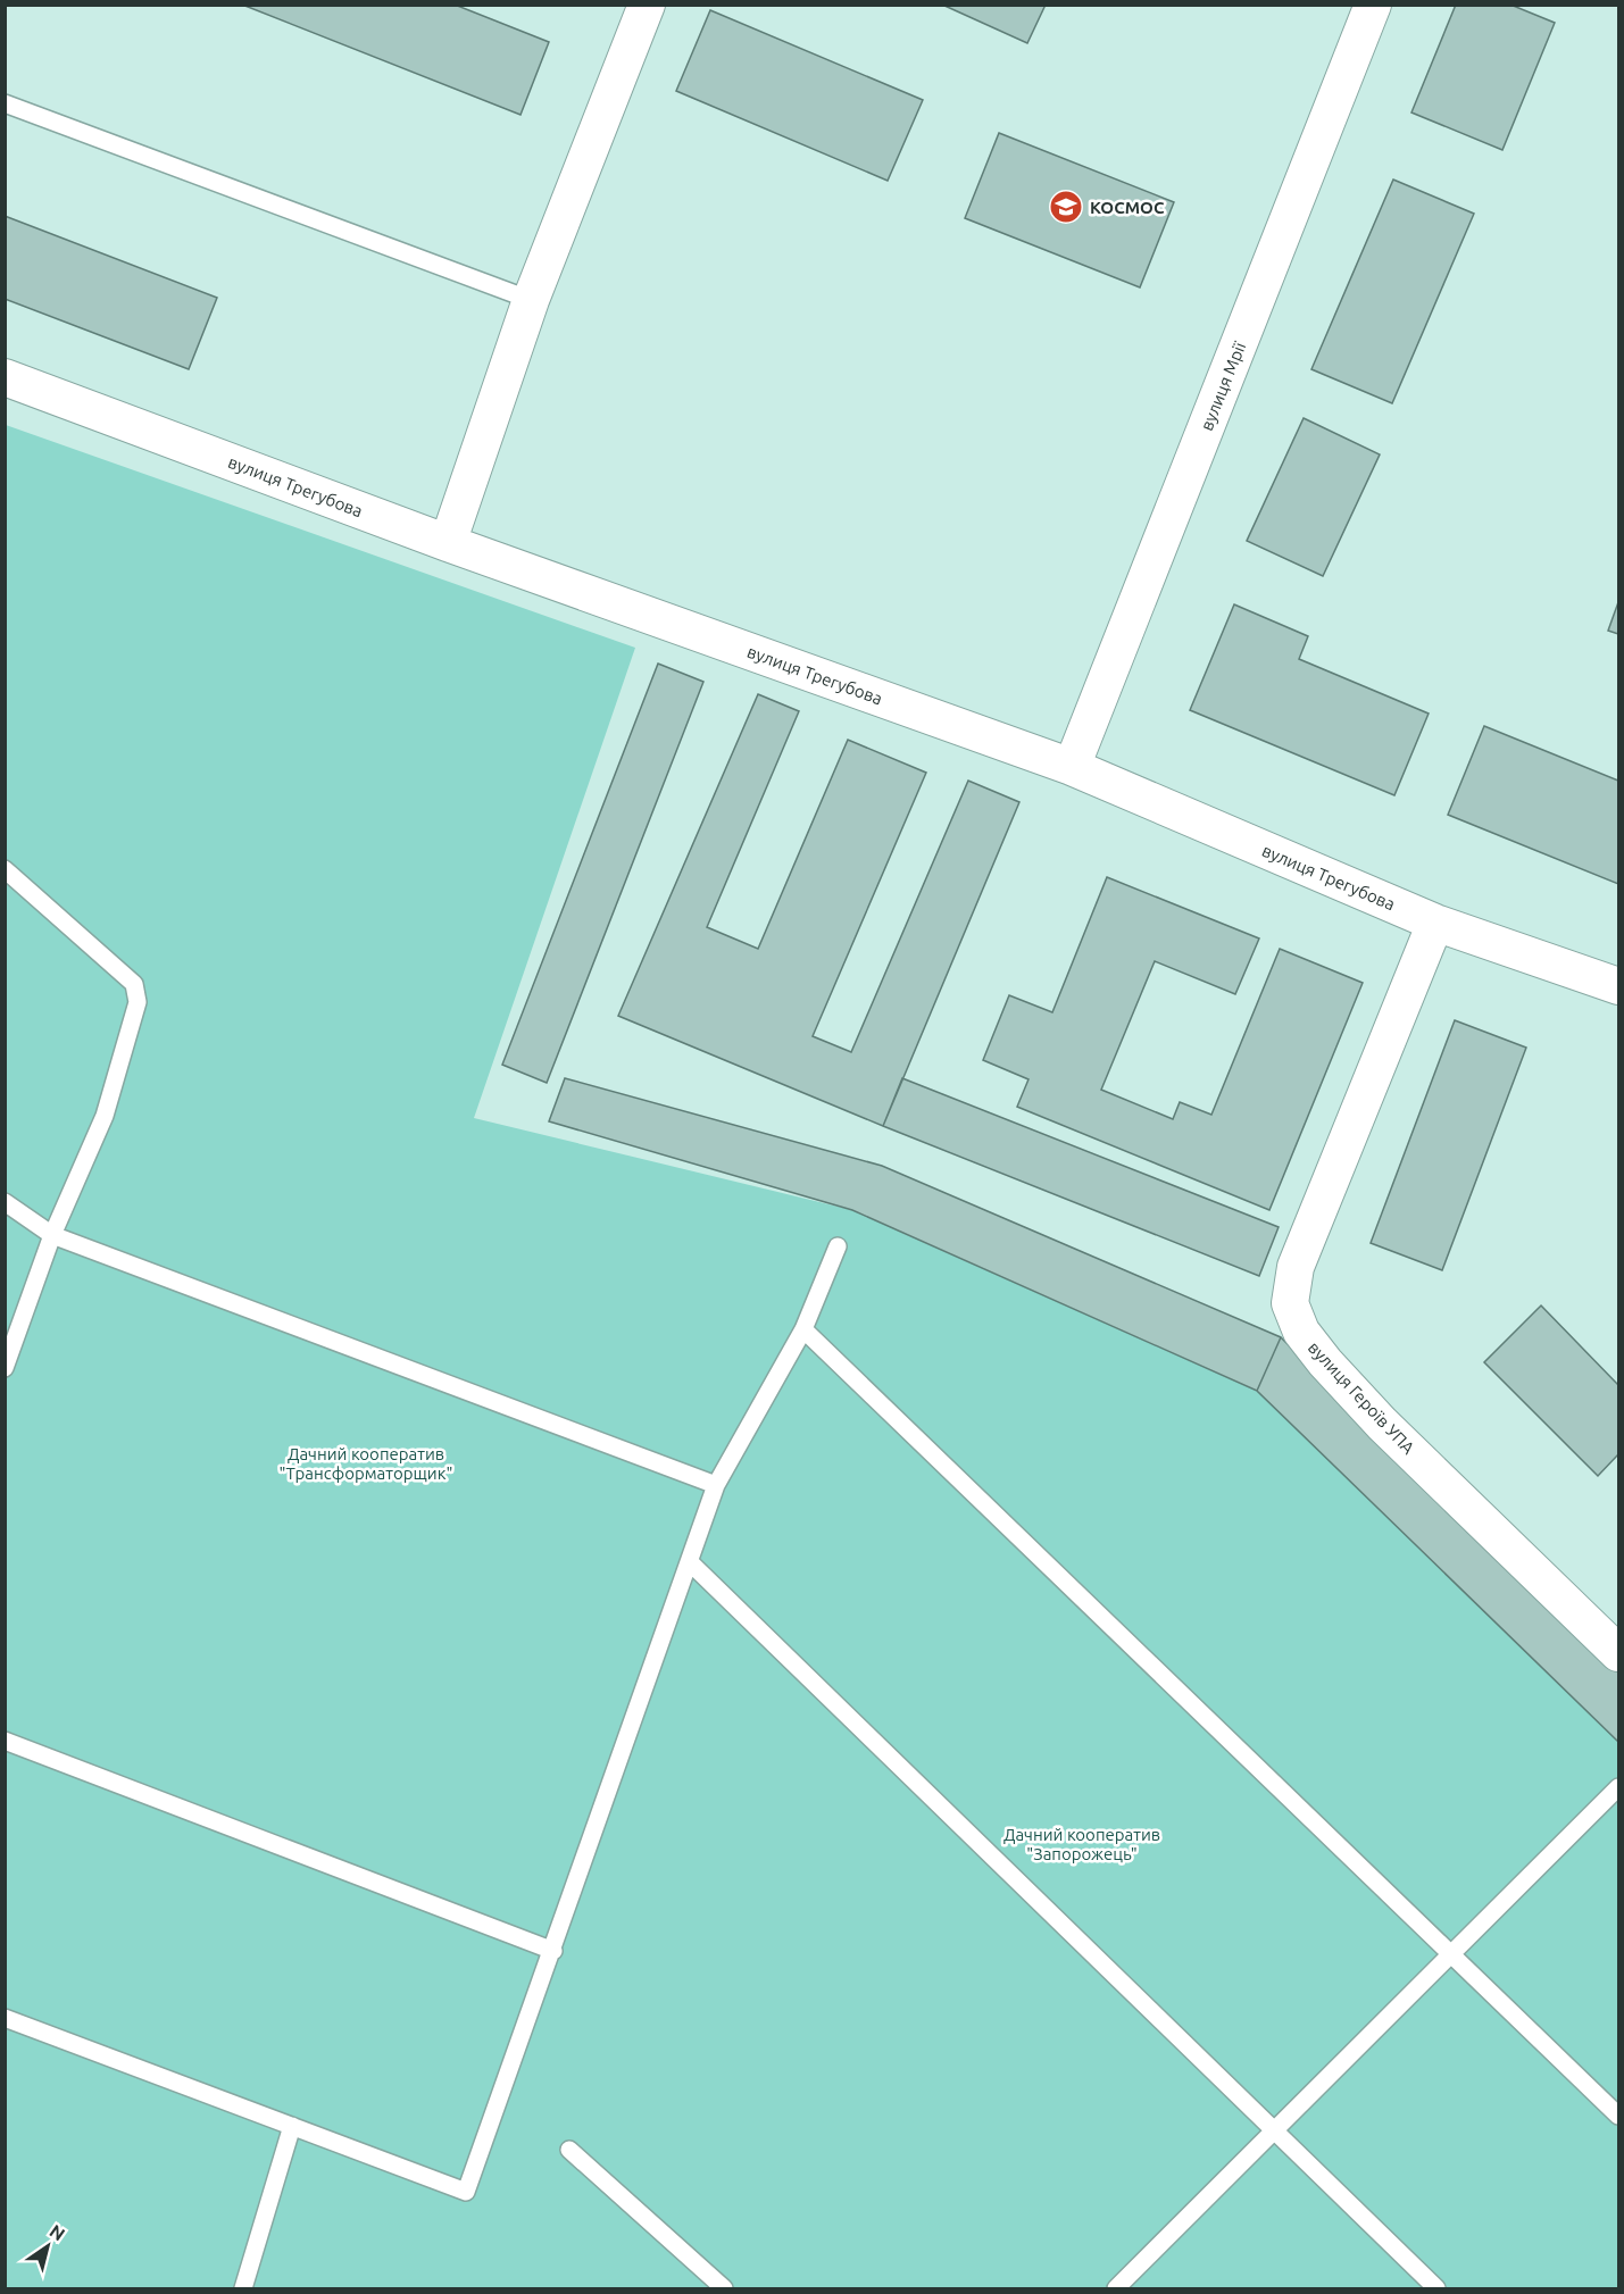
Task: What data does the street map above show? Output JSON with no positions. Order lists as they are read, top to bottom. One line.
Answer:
{"streets":{"street":["вулиця Мрії","вулиця Трегубова","вулиця Героїв УПА"]},"crossings":[["вулиця Мрії","вулиця Трегубова"],["вулиця Трегубова","вулиця Героїв УПА"]],"parks":["Дачний кооператив \"Трансформаторщик\"","Дачний кооператив \"Запорожець\""],"places":{"school or university":["КОСМОС"]},"north":"top right"}
